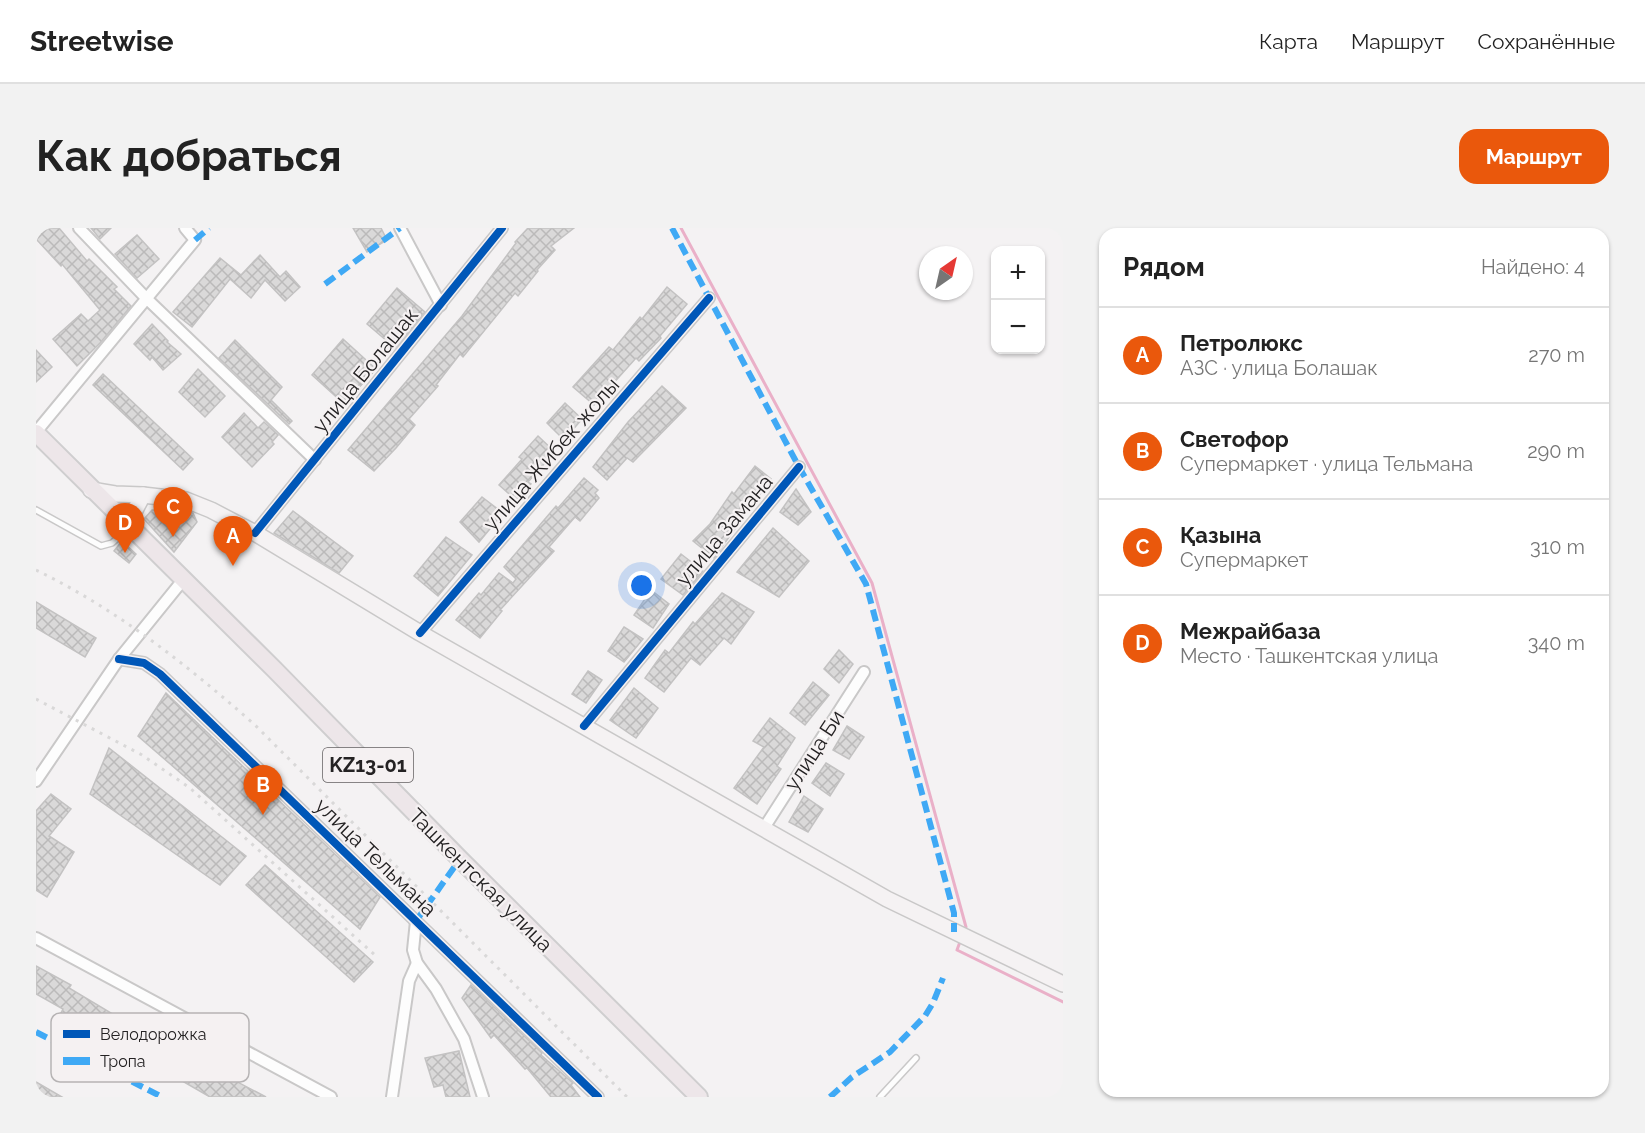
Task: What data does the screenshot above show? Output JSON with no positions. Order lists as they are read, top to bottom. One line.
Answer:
{"streets":{"main road":["KZ13-01","Ташкентская улица"],"street":["улица Болашак","улица Жибек жолы","улица Замана","улица Би","улица Тельмана"]},"legend":["Велодорожка","Тропа"],"north":"top right","page":{"header":"Streetwise","nav":["Карта","Маршрут","Сохранённые"],"buttons":"Маршрут","title":"Как добраться","heading":["Рядом","Найдено: 4"],"map_buttons":["+","−"],"list":[{"mark":"A","name":"Петролюкс","note":"АЗС · улица Болашак","value":"270 m"},{"mark":"B","name":"Светофор","note":"Супермаркет · улица Тельмана","value":"290 m"},{"mark":"C","name":"Қазына","note":"Супермаркет","value":"310 m"},{"mark":"D","name":"Межрайбаза","note":"Место · Ташкентская улица","value":"340 m"}],"pins":["C","D","A","B"]}}
